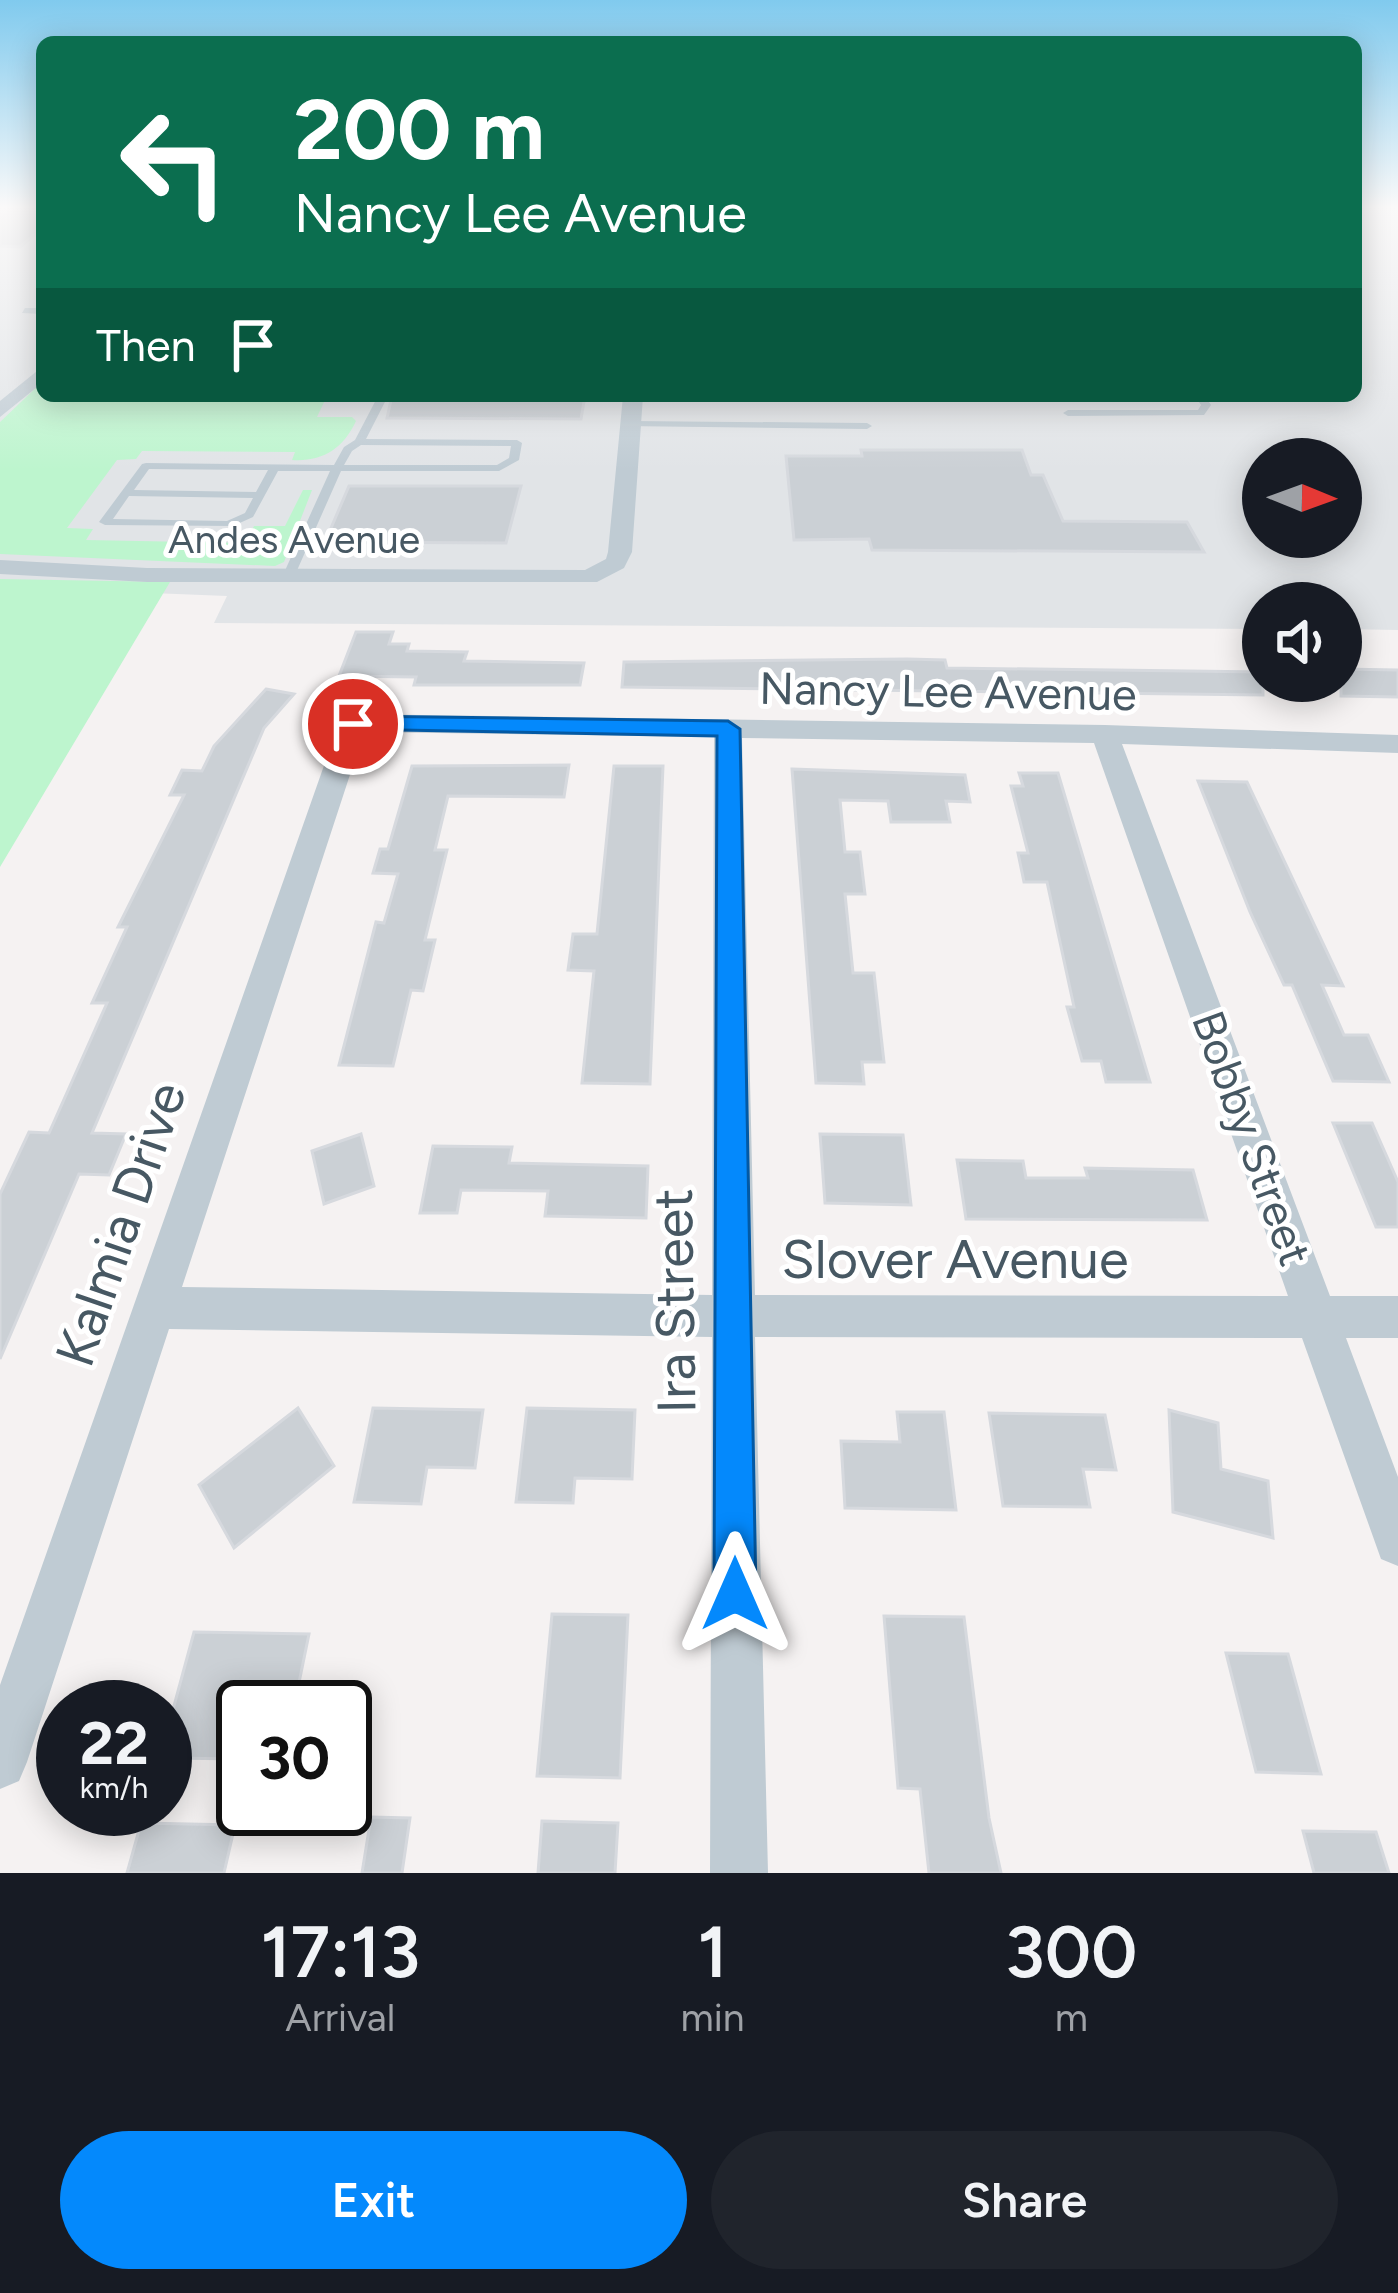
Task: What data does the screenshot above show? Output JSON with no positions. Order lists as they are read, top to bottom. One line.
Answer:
{"streets":{"street":["Andes Avenue","Nancy Lee Avenue","Bobby Street","Kalmia Drive","Slover Avenue","Ira Street"]},"crossings":[["Nancy Lee Avenue","Bobby Street"],["Nancy Lee Avenue","Kalmia Drive"],["Nancy Lee Avenue","Ira Street"],["Bobby Street","Slover Avenue"],["Kalmia Drive","Slover Avenue"],["Slover Avenue","Ira Street"]],"north":"right","page":{"turn":["200 m","Nancy Lee Avenue"],"then":"Then","speed":"22 km/h","limit":"30","eta":["17:13","Arrival","1","min","300","m"],"buttons":["Exit","Share"]}}
